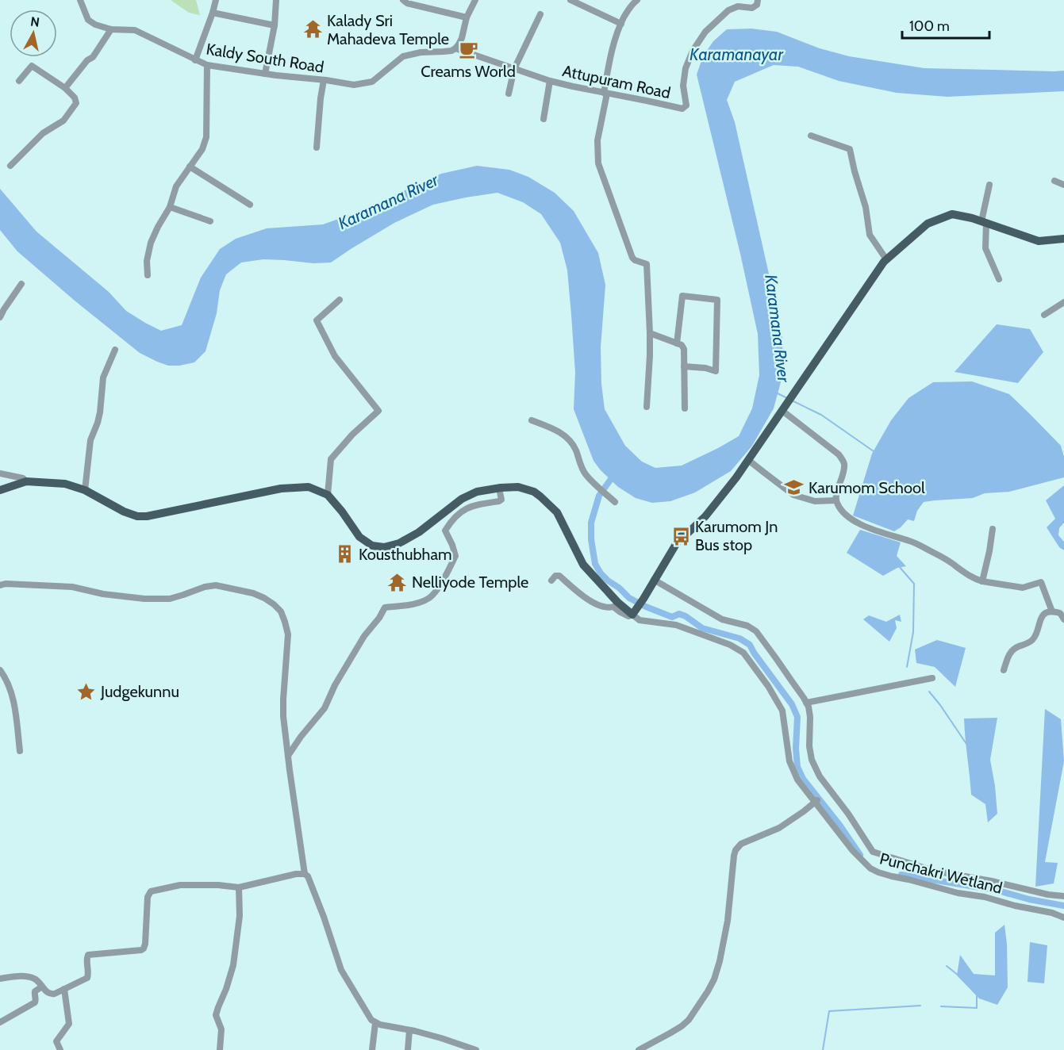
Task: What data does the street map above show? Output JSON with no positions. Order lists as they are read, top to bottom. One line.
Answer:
{"streets":{"street":["Kaldy South Road","Attupuram Road","Punchakri Wetland"]},"crossings":[["Kaldy South Road","Attupuram Road"]],"water":["Karamanayar","Karamana River"],"places":{"temple":["Kalady Sri Mahadeva Temple","Nelliyode Temple"],"cafe":["Creams World"],"school or university":["Karumom School"],"bus stop":["Karumom Jn Bus stop"],"building":["Kousthubham"],"place":["Judgekunnu"]},"scale_bar":"100 m","north":"top"}
